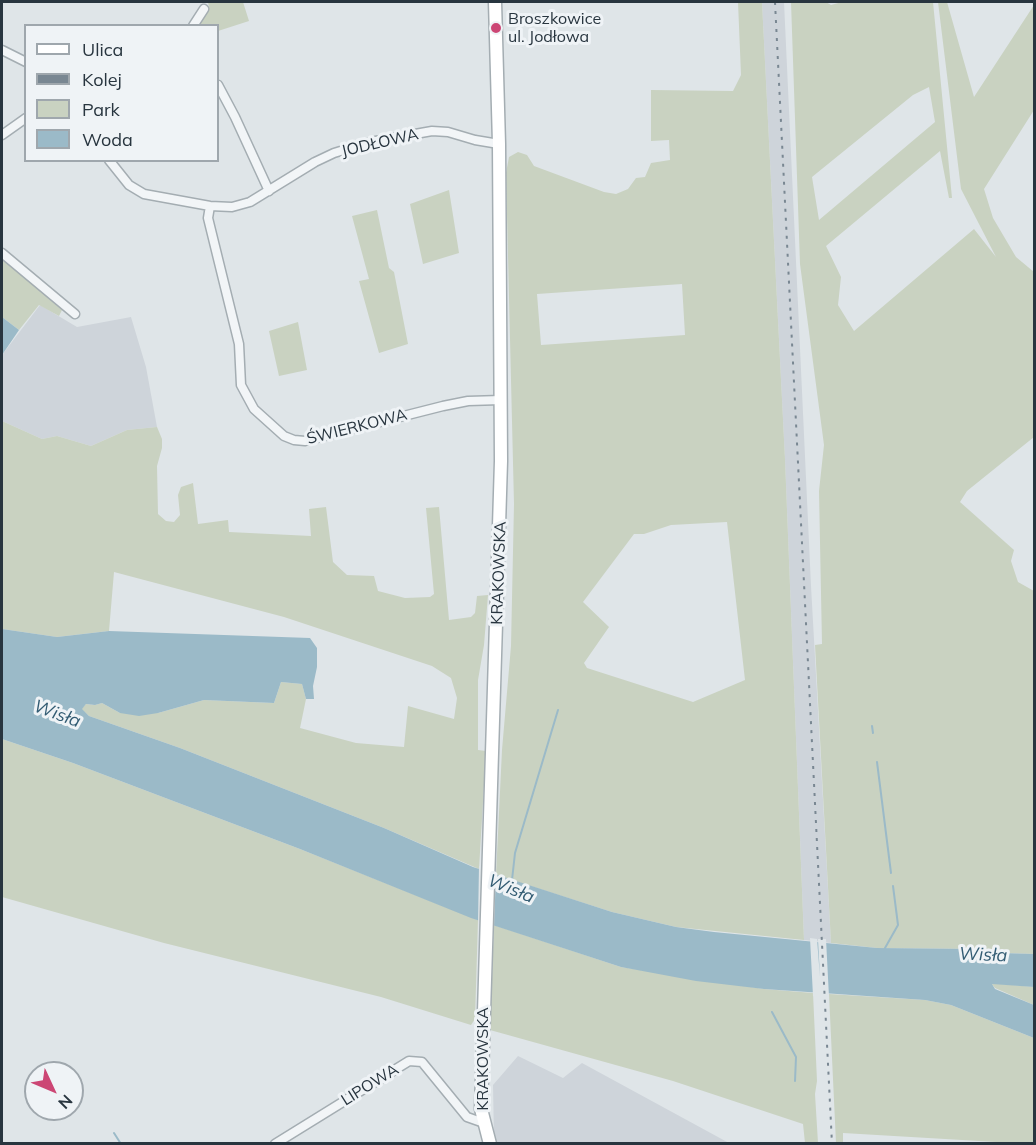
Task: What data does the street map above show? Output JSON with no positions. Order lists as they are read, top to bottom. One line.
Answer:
{"streets":{"street":["JODŁOWA","ŚWIERKOWA","KRAKOWSKA","LIPOWA"]},"crossings":[["JODŁOWA","ŚWIERKOWA"],["JODŁOWA","KRAKOWSKA"],["ŚWIERKOWA","KRAKOWSKA"],["KRAKOWSKA","LIPOWA"]],"water":["Wisła"],"places":["Broszkowice ul. Jodłowa"],"legend":["Ulica","Kolej","Park","Woda"],"north":"bottom right"}
